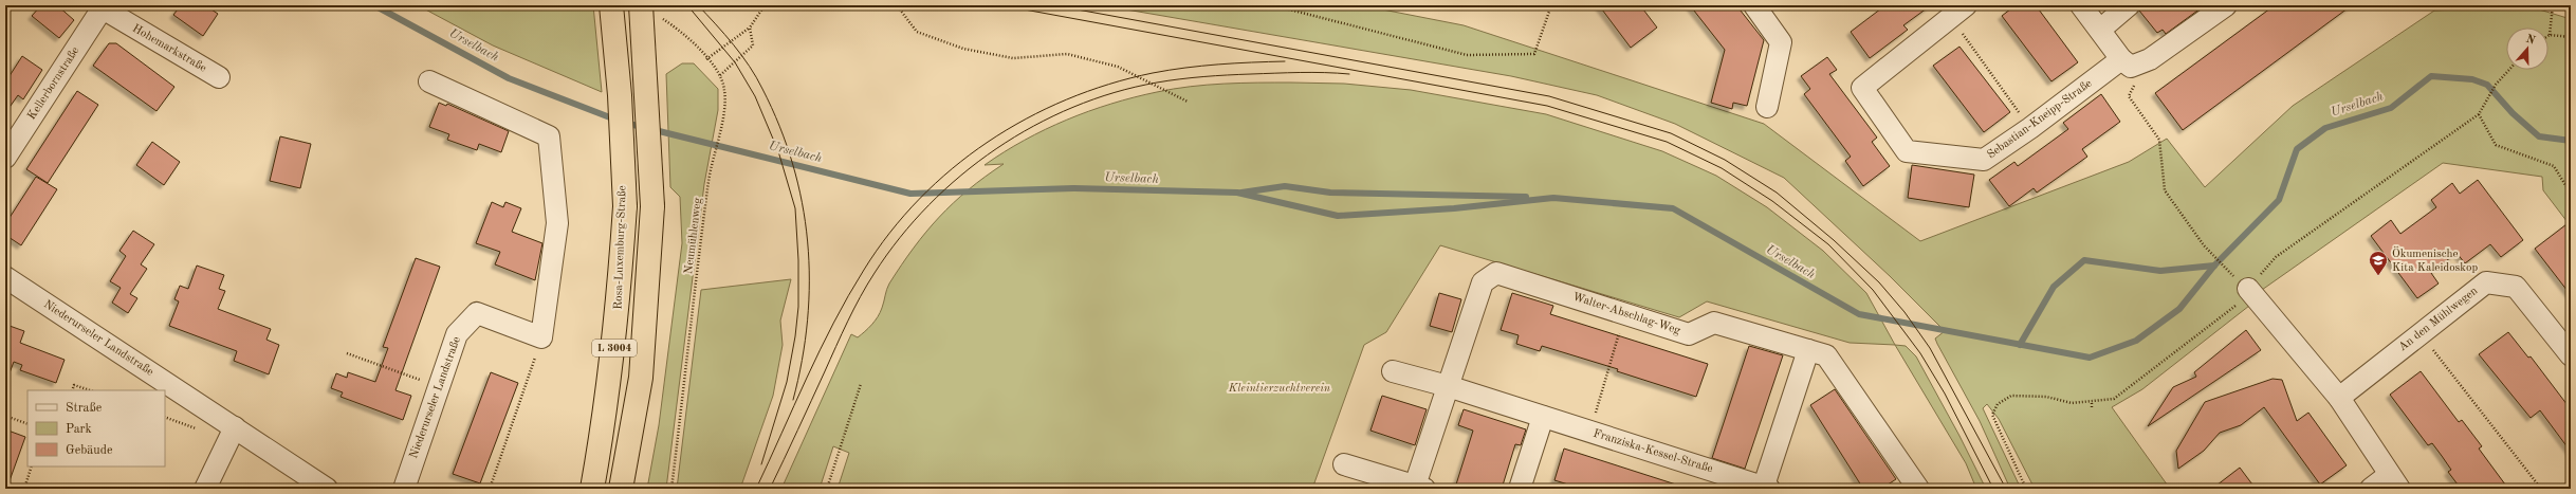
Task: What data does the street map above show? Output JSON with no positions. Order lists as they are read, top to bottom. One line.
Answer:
{"streets":{"highway":["Rosa-Luxemburg-Straße","L 3004"],"street":["Hohemarkstraße","Kellerbornstraße","Sebastian-Kneipp-Straße","Walter-Abschlag-Weg","An den Mühlwegen","Niederurseler Landstraße","Franziska-Kessel-Straße"],"path":["Neumühlenweg"]},"crossings":[["Hohemarkstraße","Kellerbornstraße"],["Walter-Abschlag-Weg","Franziska-Kessel-Straße"]],"water":["Urselbach"],"parks":["Kleintierzuchtverein"],"places":{"school or university":["Ökumenische Kita Kaleidoskop"]},"legend":["Straße","Park","Gebäude"],"north":"top"}
